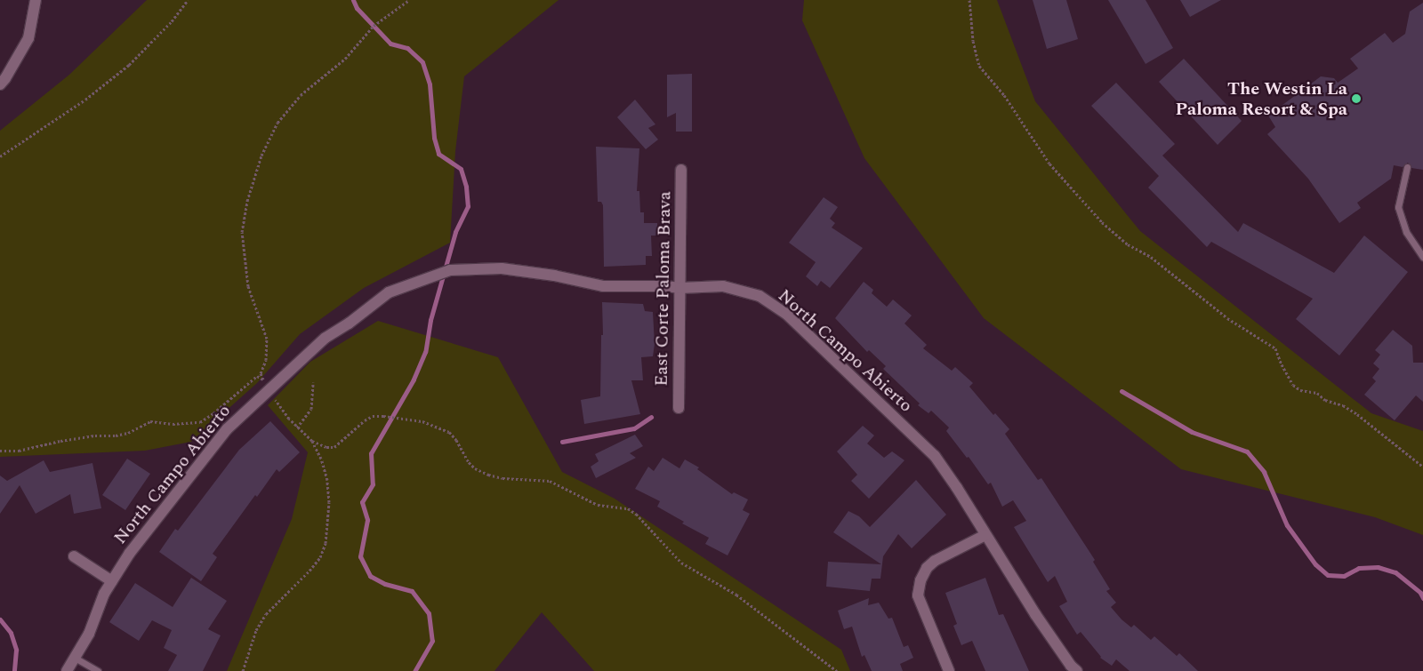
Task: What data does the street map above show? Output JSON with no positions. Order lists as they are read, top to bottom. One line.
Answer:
{"streets":{"street":["East Corte Paloma Brava","North Campo Abierto"]},"crossings":[["East Corte Paloma Brava","North Campo Abierto"]],"places":["The Westin La Paloma Resort & Spa"]}
